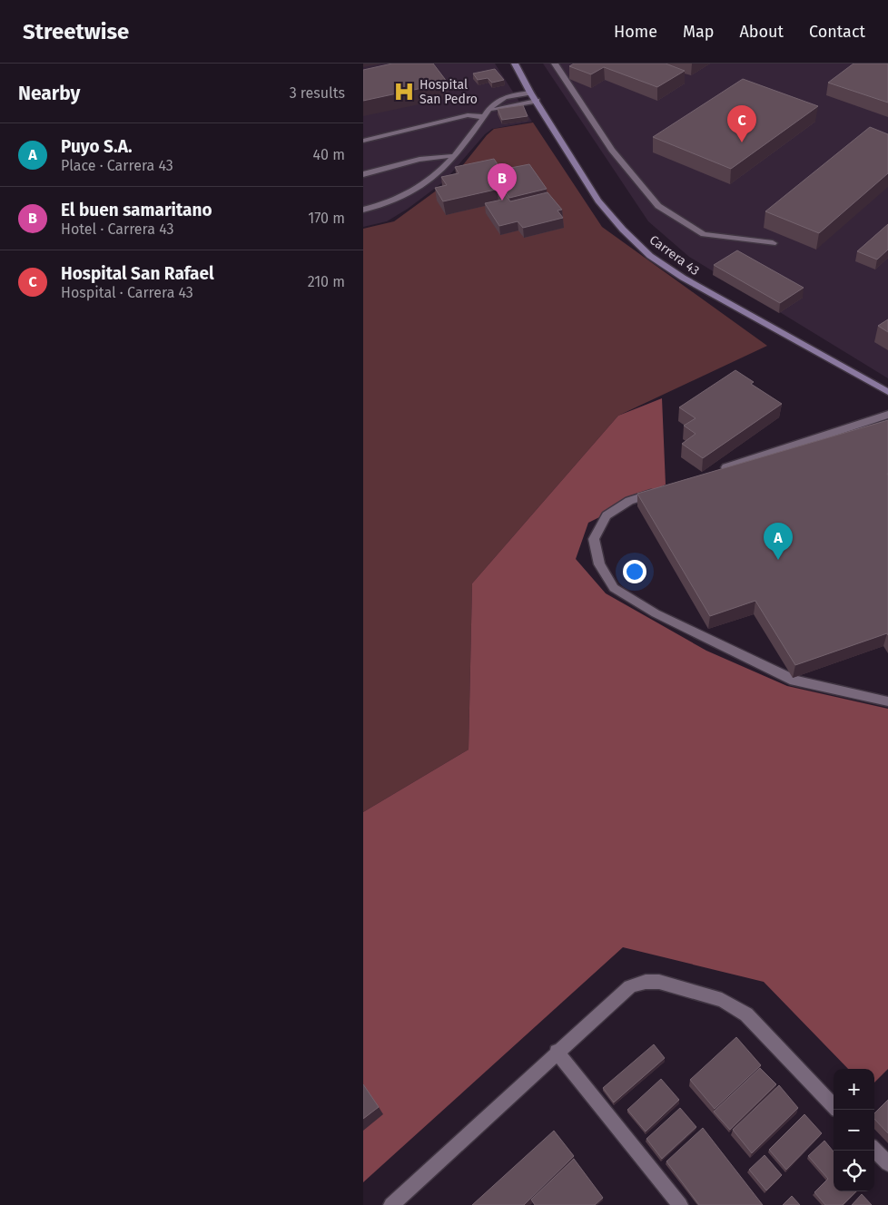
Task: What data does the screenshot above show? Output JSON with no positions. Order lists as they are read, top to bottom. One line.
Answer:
{"streets":{"street":["Carrera 43"]},"places":{"hospital":["Hospital San Pedro"]},"page":{"header":"Streetwise","nav":["Home","Map","About","Contact"],"heading":["Nearby","3 results"],"pins":["C","B","A"],"list":[{"mark":"A","name":"Puyo S.A.","note":"Place · Carrera 43","value":"40 m"},{"mark":"B","name":"El buen samaritano","note":"Hotel · Carrera 43","value":"170 m"},{"mark":"C","name":"Hospital San Rafael","note":"Hospital · Carrera 43","value":"210 m"}],"map_buttons":["+","−"]}}
